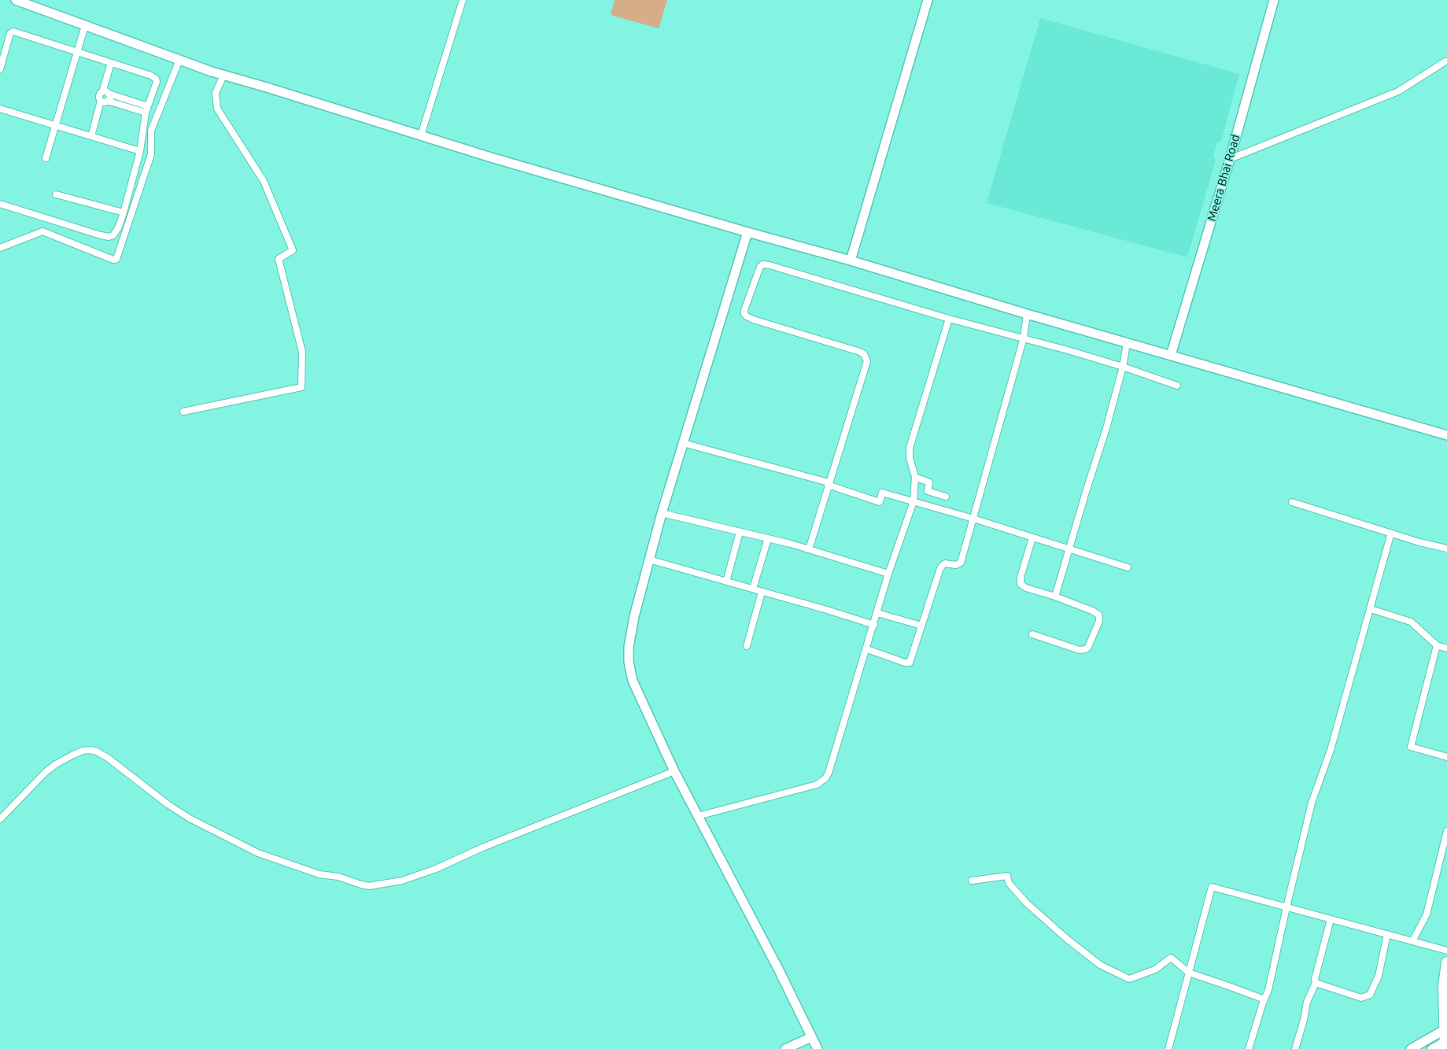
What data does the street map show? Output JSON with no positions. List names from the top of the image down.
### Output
{
  "streets": {
    "street": ["Meera Bhai Road"]
  }
}
